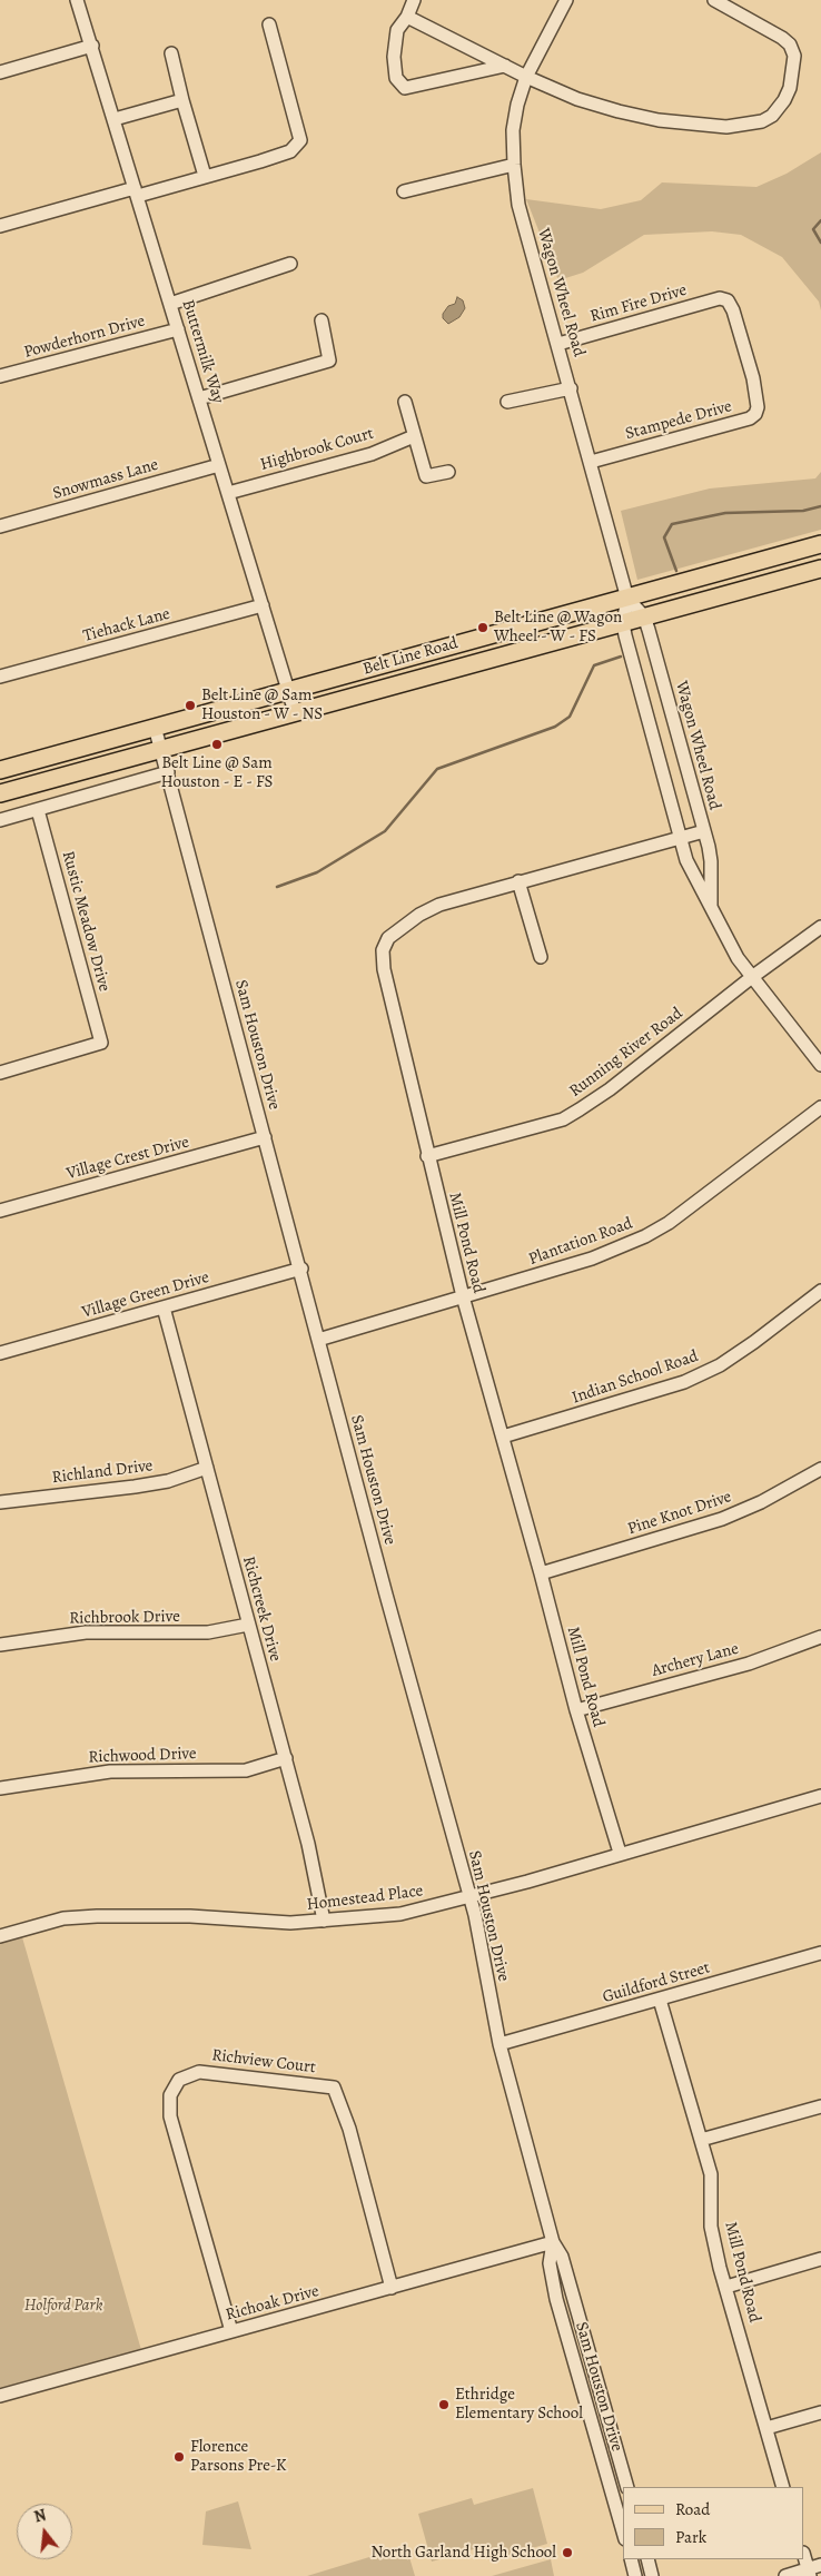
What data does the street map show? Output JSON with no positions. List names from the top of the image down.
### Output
{
  "streets": {
    "main road": ["Belt Line Road"],
    "street": [
      "Wagon Wheel Road",
      "Rim Fire Drive",
      "Powderhorn Drive",
      "Buttermilk Way",
      "Stampede Drive",
      "Highbrook Court",
      "Snowmass Lane",
      "Tiehack Lane",
      "Rustic Meadow Drive",
      "Sam Houston Drive",
      "Running River Road",
      "Village Crest Drive",
      "Plantation Road",
      "Mill Pond Road",
      "Village Green Drive",
      "Indian School Road",
      "Richland Drive",
      "Pine Knot Drive",
      "Richcreek Drive",
      "Richbrook Drive",
      "Archery Lane",
      "Richwood Drive",
      "Homestead Place",
      "Guildford Street",
      "Richview Court",
      "Richoak Drive"
    ]
  },
  "crossings": [
    ["Wagon Wheel Road", "Rim Fire Drive"],
    ["Wagon Wheel Road", "Stampede Drive"],
    ["Wagon Wheel Road", "Belt Line Road"],
    ["Wagon Wheel Road", "Running River Road"],
    ["Wagon Wheel Road", "Mill Pond Road"],
    ["Rim Fire Drive", "Stampede Drive"],
    ["Powderhorn Drive", "Buttermilk Way"],
    ["Buttermilk Way", "Highbrook Court"],
    ["Buttermilk Way", "Snowmass Lane"],
    ["Buttermilk Way", "Tiehack Lane"],
    ["Buttermilk Way", "Belt Line Road"],
    ["Belt Line Road", "Sam Houston Drive"],
    ["Sam Houston Drive", "Village Crest Drive"],
    ["Sam Houston Drive", "Plantation Road"],
    ["Sam Houston Drive", "Village Green Drive"],
    ["Sam Houston Drive", "Homestead Place"],
    ["Sam Houston Drive", "Guildford Street"],
    ["Sam Houston Drive", "Richoak Drive"],
    ["Running River Road", "Mill Pond Road"],
    ["Plantation Road", "Mill Pond Road"],
    ["Mill Pond Road", "Indian School Road"],
    ["Mill Pond Road", "Pine Knot Drive"],
    ["Mill Pond Road", "Archery Lane"],
    ["Mill Pond Road", "Homestead Place"],
    ["Mill Pond Road", "Guildford Street"],
    ["Village Green Drive", "Richcreek Drive"],
    ["Richland Drive", "Richcreek Drive"],
    ["Richcreek Drive", "Richbrook Drive"],
    ["Richcreek Drive", "Richwood Drive"],
    ["Richcreek Drive", "Homestead Place"],
    ["Richview Court", "Richoak Drive"]
  ],
  "parks": ["Holford Park"],
  "places": [
    "Belt Line @ Wagon Wheel - W - FS",
    "Belt Line @ Sam Houston - W - NS",
    "Belt Line @ Sam Houston - E - FS",
    "Ethridge Elementary School",
    "Florence Parsons Pre-K",
    "North Garland High School"
  ],
  "legend": ["Road", "Park"],
  "north": "top"
}
